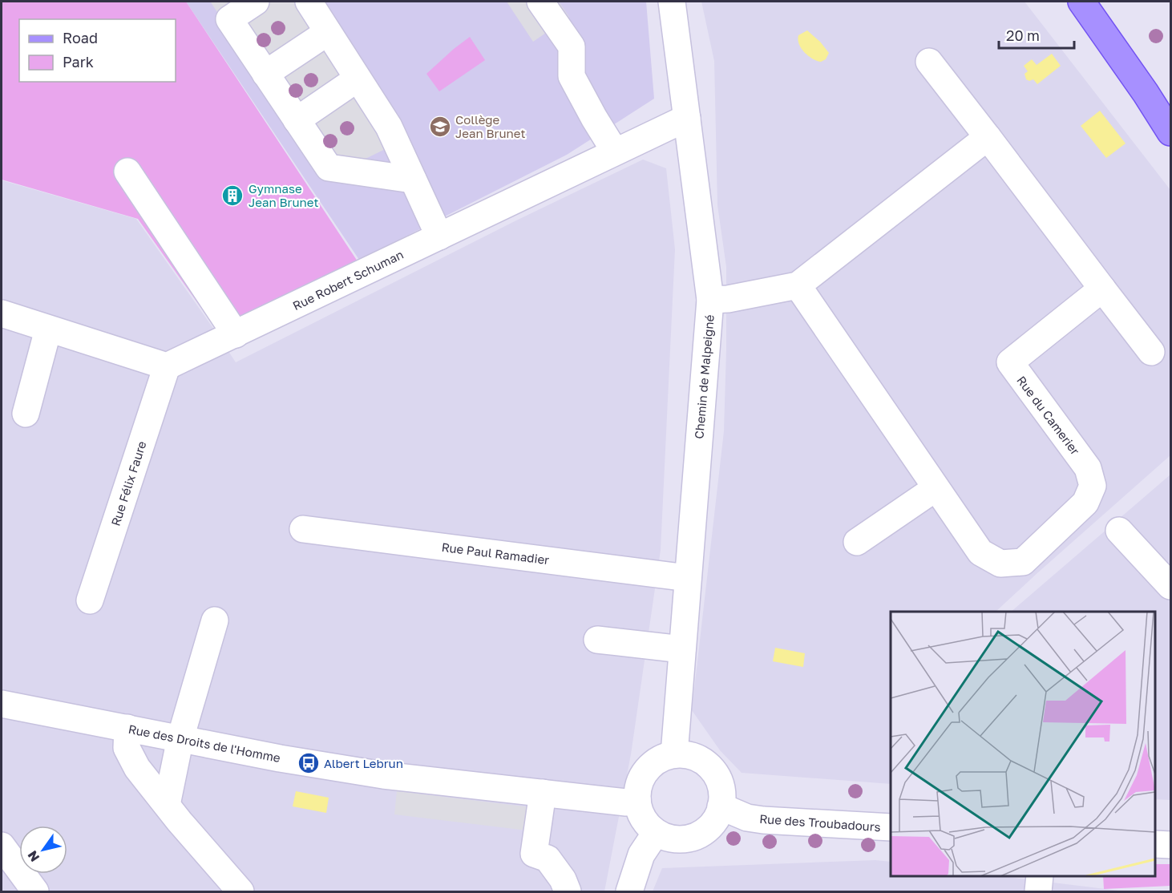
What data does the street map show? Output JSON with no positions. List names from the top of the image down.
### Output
{
  "streets": {
    "street": [
      "Rue Robert Schuman",
      "Chemin de Malpeigné",
      "Rue du Camerier",
      "Rue Félix Faure",
      "Rue Paul Ramadier",
      "Rue des Droits de l'Homme",
      "Rue des Troubadours"
    ]
  },
  "crossings": [
    ["Rue Robert Schuman", "Chemin de Malpeigné"],
    ["Rue Robert Schuman", "Rue Félix Faure"],
    ["Chemin de Malpeigné", "Rue Paul Ramadier"],
    ["Chemin de Malpeigné", "Rue des Droits de l'Homme"],
    ["Chemin de Malpeigné", "Rue des Troubadours"],
    ["Rue des Droits de l'Homme", "Rue des Troubadours"]
  ],
  "places": {
    "school or university": ["Collège Jean Brunet"],
    "building": ["Gymnase Jean Brunet"],
    "bus stop": ["Albert Lebrun"]
  },
  "legend": ["Road", "Park"],
  "scale_bar": "20 m",
  "north": "bottom left"
}
